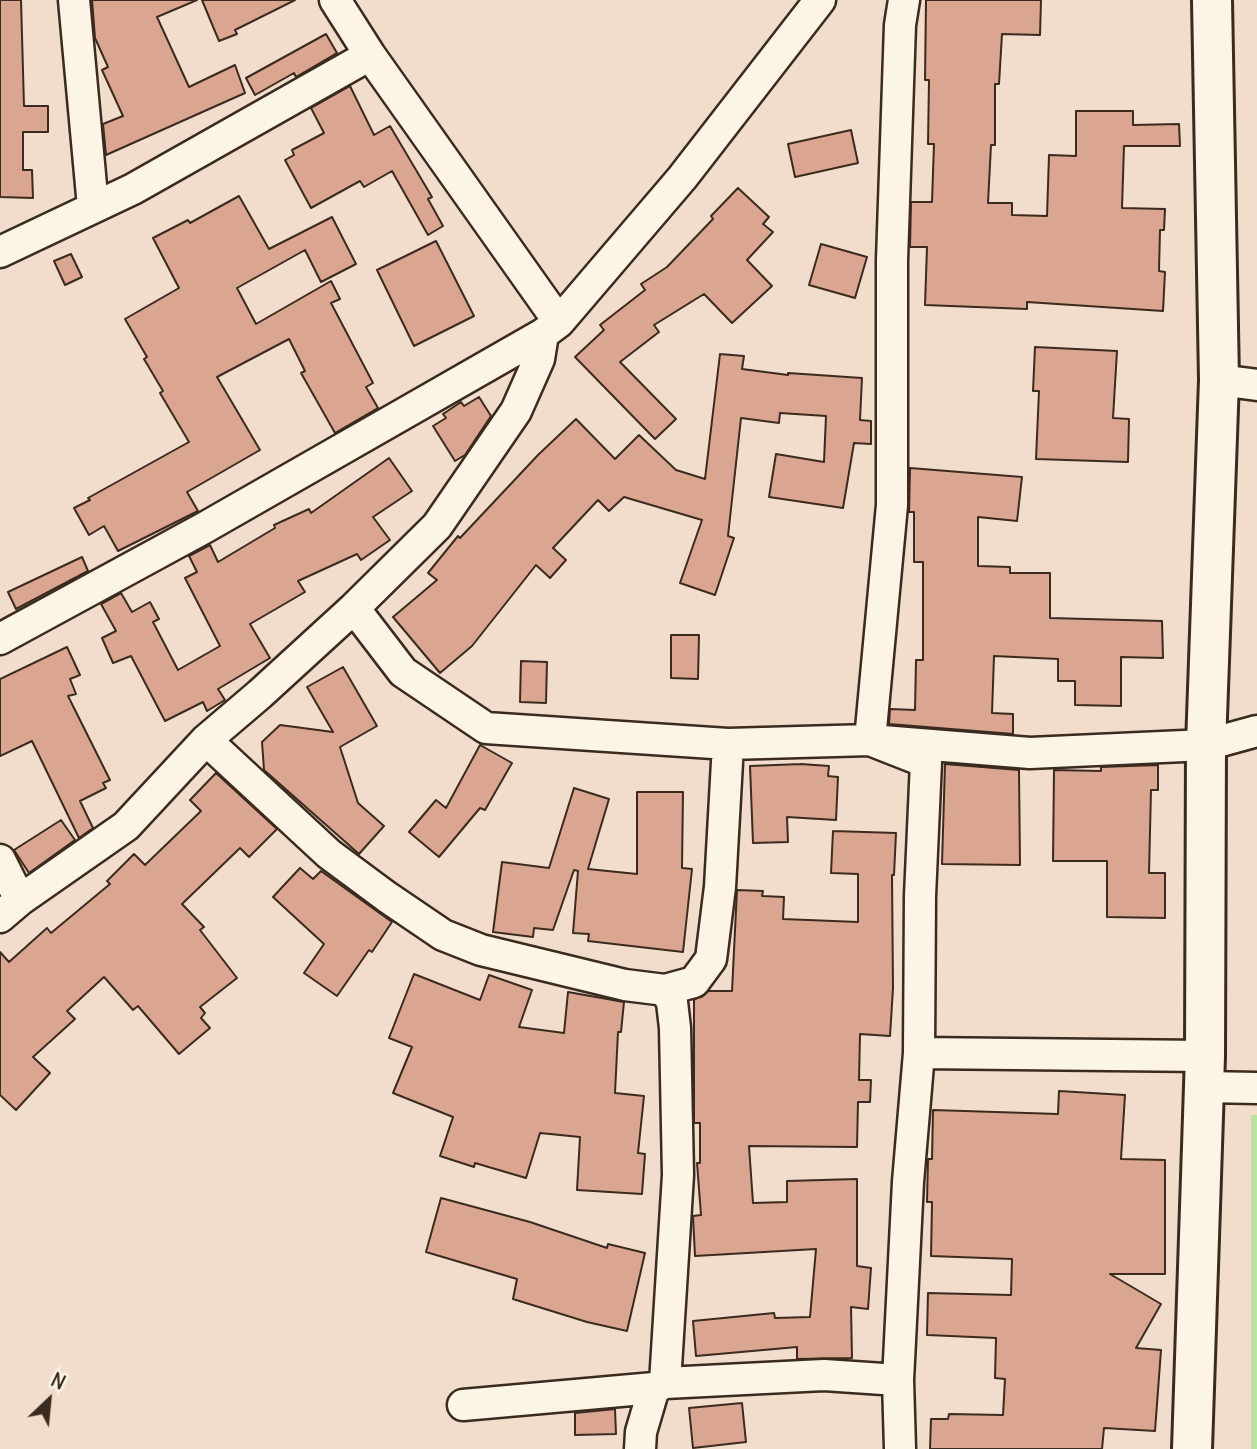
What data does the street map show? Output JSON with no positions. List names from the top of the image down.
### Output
{
  "north": "top right"
}
